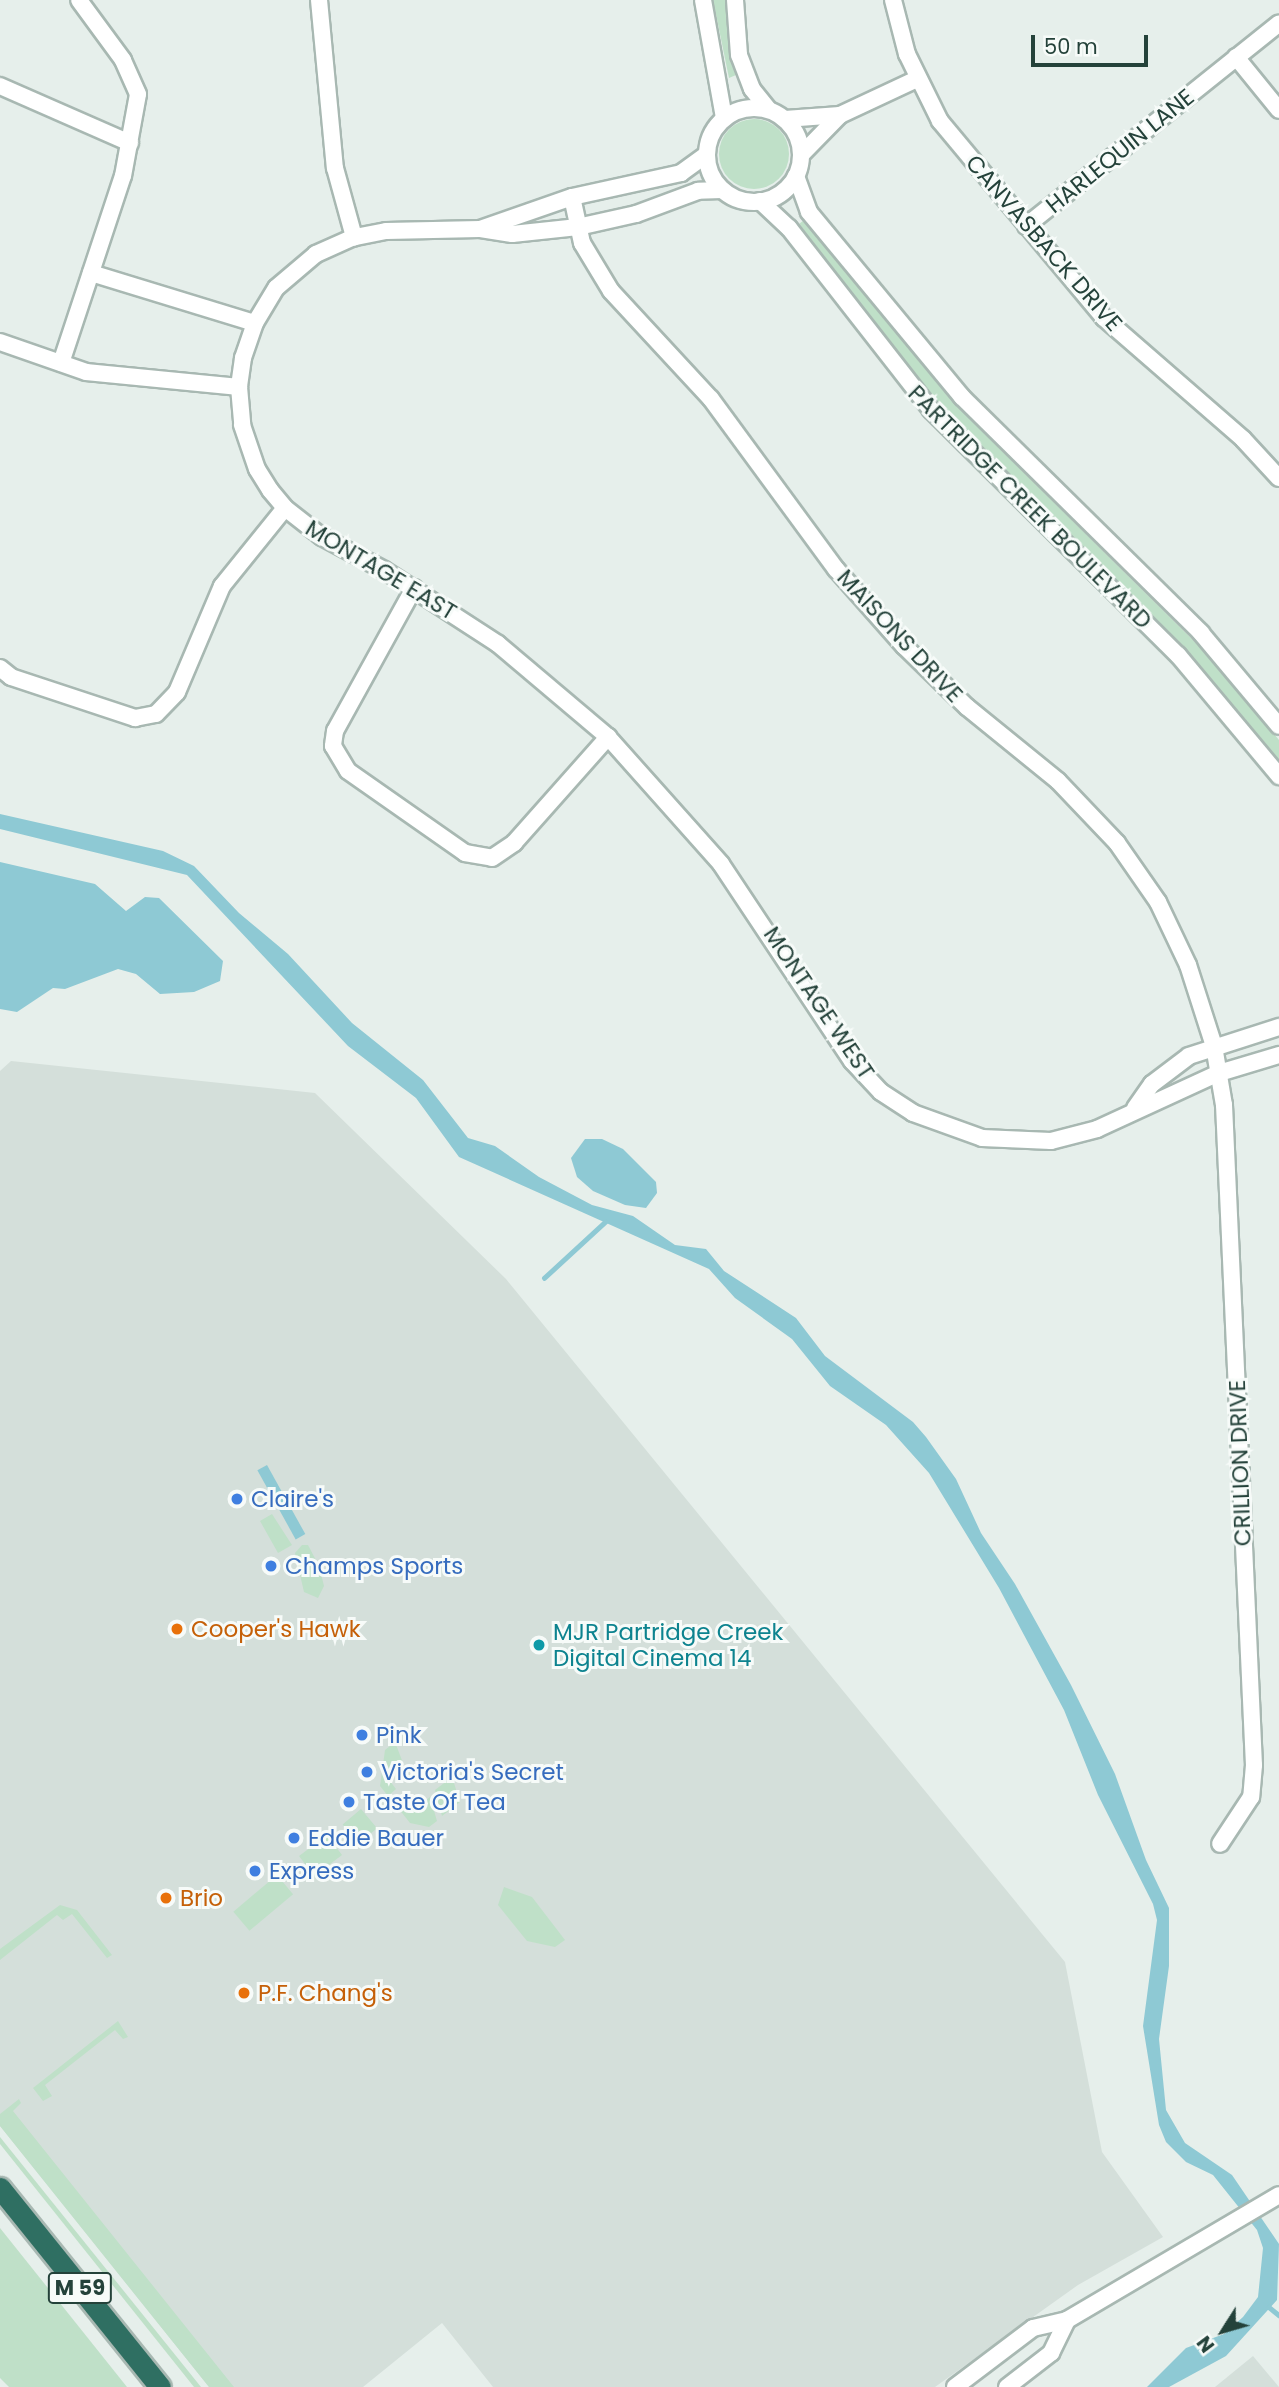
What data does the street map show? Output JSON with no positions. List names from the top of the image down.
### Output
{
  "streets": {
    "highway": ["M 59"],
    "street": [
      "HARLEQUIN LANE",
      "CANVASBACK DRIVE",
      "PARTRIDGE CREEK BOULEVARD",
      "MONTAGE EAST",
      "MAISONS DRIVE",
      "MONTAGE WEST",
      "CRILLION DRIVE"
    ]
  },
  "crossings": [
    ["HARLEQUIN LANE", "CANVASBACK DRIVE"],
    ["PARTRIDGE CREEK BOULEVARD", "MONTAGE EAST"],
    ["MONTAGE EAST", "MAISONS DRIVE"],
    ["MONTAGE EAST", "MONTAGE WEST"],
    ["MAISONS DRIVE", "MONTAGE WEST"],
    ["MAISONS DRIVE", "CRILLION DRIVE"],
    ["MONTAGE WEST", "CRILLION DRIVE"]
  ],
  "places": [
    "Claire's",
    "Champs Sports",
    "Cooper's Hawk",
    "MJR Partridge Creek Digital Cinema 14",
    "Pink",
    "Victoria's Secret",
    "Taste Of Tea",
    "Eddie Bauer",
    "Express",
    "Brio",
    "P.F. Chang's"
  ],
  "scale_bar": "50 m",
  "north": "bottom left"
}
